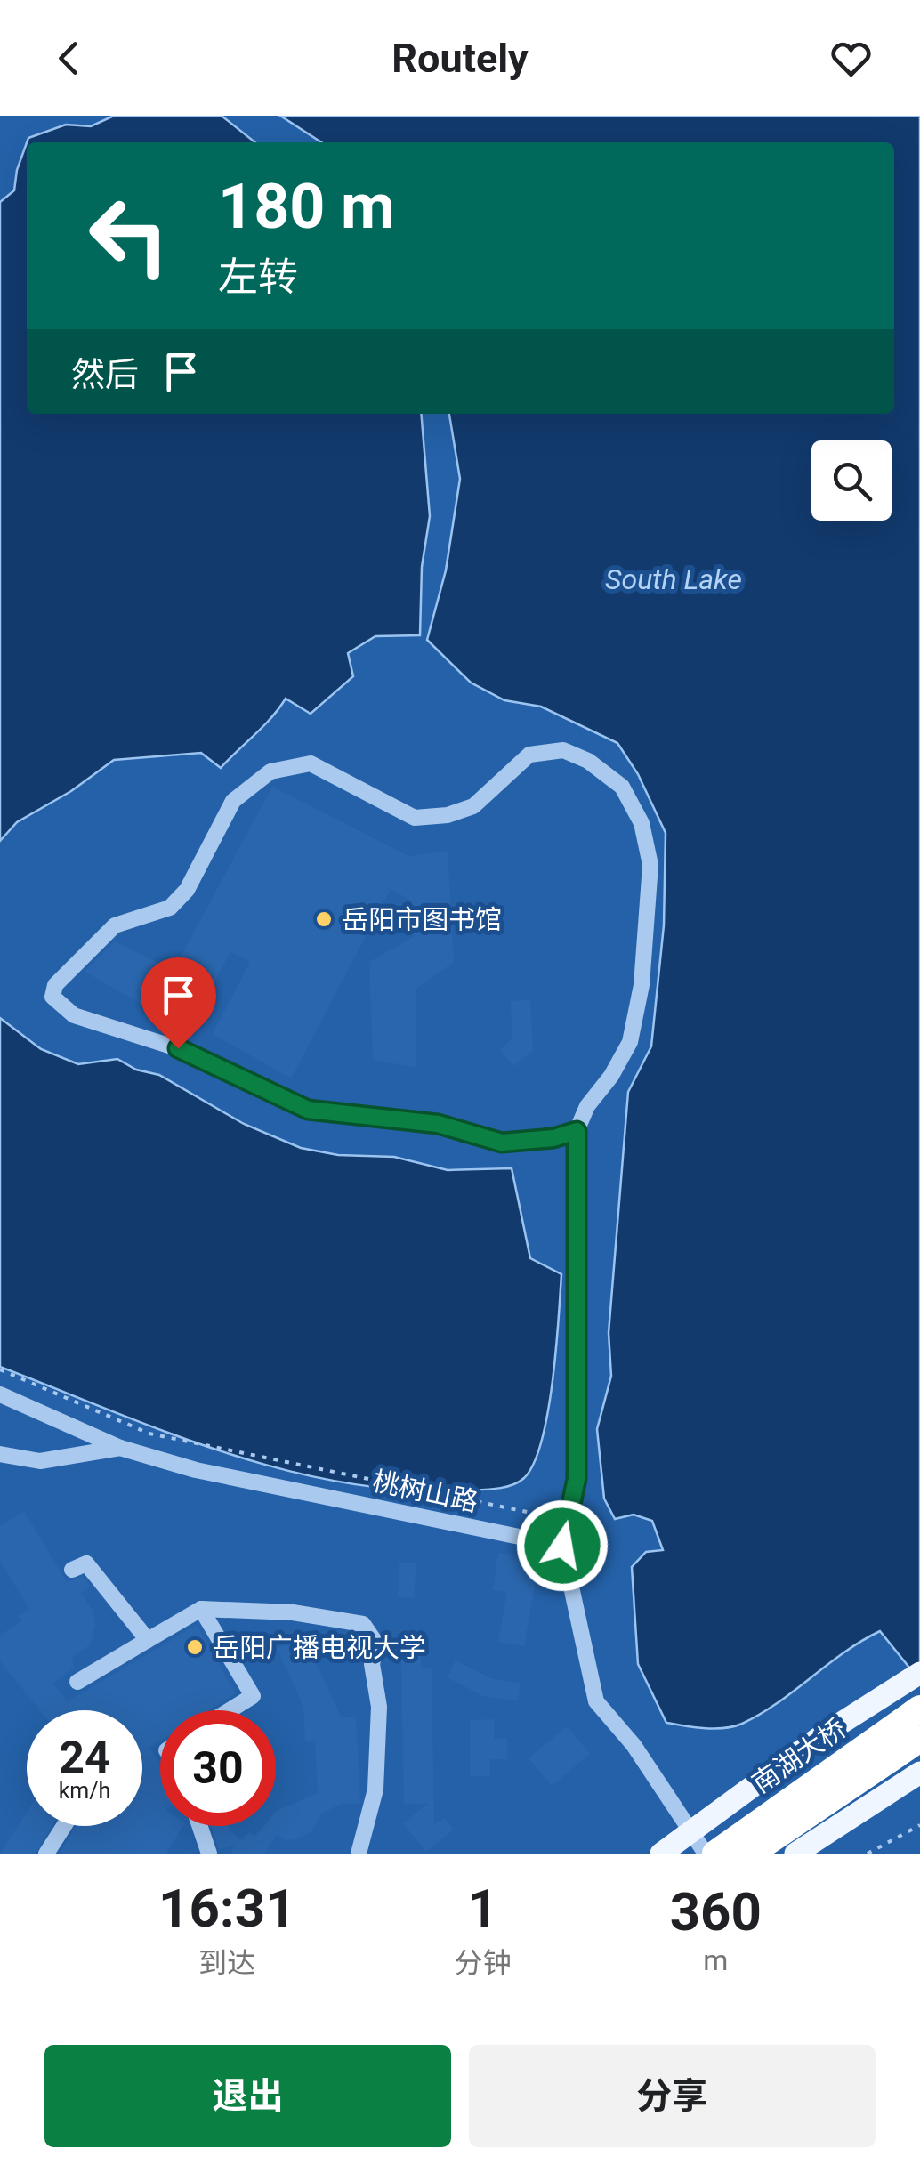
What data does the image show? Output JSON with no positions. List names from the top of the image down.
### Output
{
  "streets": {
    "highway": ["南湖大桥"],
    "street": ["桃树山路"]
  },
  "water": ["South Lake"],
  "places": ["岳阳市图书馆", "岳阳广播电视大学"],
  "page": {
    "header": "Routely",
    "turn": ["180 m", "左转"],
    "then": "然后",
    "speed": "24 km/h",
    "limit": "30",
    "eta": [
      "16:31",
      "到达",
      "1",
      "分钟",
      "360",
      "m"
    ],
    "buttons": ["退出", "分享"]
  }
}
